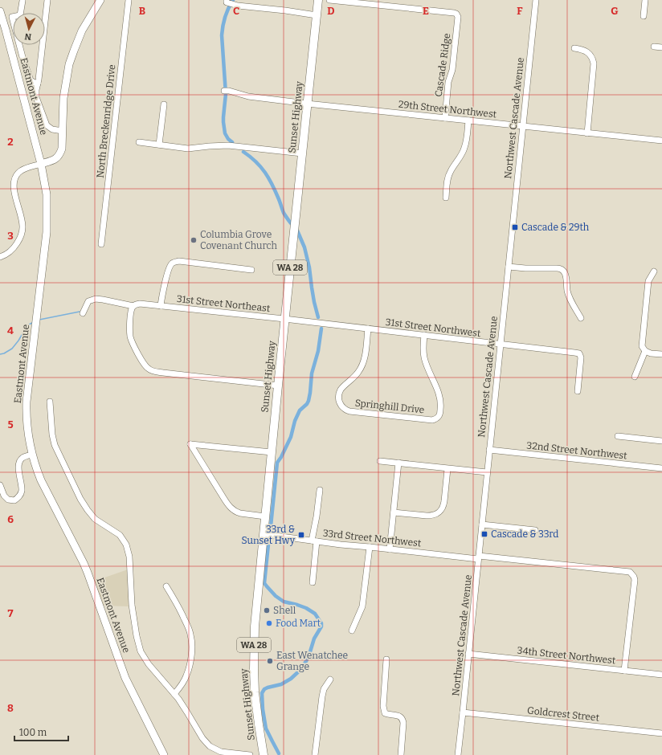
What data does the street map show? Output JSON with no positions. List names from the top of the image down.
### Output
{
  "streets": {
    "highway": ["Sunset Highway", "WA 28"],
    "main road": ["Eastmont Avenue"],
    "street": [
      "Cascade Ridge",
      "29th Street Northwest",
      "Northwest Cascade Avenue",
      "North Breckenridge Drive",
      "31st Street Northeast",
      "31st Street Northwest",
      "Springhill Drive",
      "32nd Street Northwest",
      "33rd Street Northwest",
      "34th Street Northwest",
      "Goldcrest Street"
    ]
  },
  "crossings": [
    ["Cascade Ridge", "29th Street Northwest"],
    ["29th Street Northwest", "Sunset Highway"],
    ["29th Street Northwest", "Northwest Cascade Avenue"],
    ["Sunset Highway", "31st Street Northeast"],
    ["Sunset Highway", "31st Street Northwest"],
    ["Sunset Highway", "33rd Street Northwest"],
    ["Northwest Cascade Avenue", "31st Street Northwest"],
    ["Northwest Cascade Avenue", "32nd Street Northwest"],
    ["Northwest Cascade Avenue", "33rd Street Northwest"],
    ["Northwest Cascade Avenue", "34th Street Northwest"],
    ["Northwest Cascade Avenue", "Goldcrest Street"],
    ["31st Street Northeast", "31st Street Northwest"],
    ["31st Street Northwest", "Springhill Drive"],
    ["33rd Street Northwest", "34th Street Northwest"]
  ],
  "places": {
    "transit": ["Cascade & 29th", "Cascade & 33rd", "33rd & Sunset Hwy"],
    "other": [
      "Columbia Grove Covenant Church",
      "Shell",
      "Food Mart",
      "East Wenatchee Grange"
    ]
  },
  "scale_bar": "100 m",
  "north": "bottom",
  "grid": {
    "columns": [
      "B",
      "C",
      "D",
      "E",
      "F",
      "G"
    ],
    "rows": [
      "2",
      "3",
      "4",
      "5",
      "6",
      "7",
      "8"
    ]
  }
}
